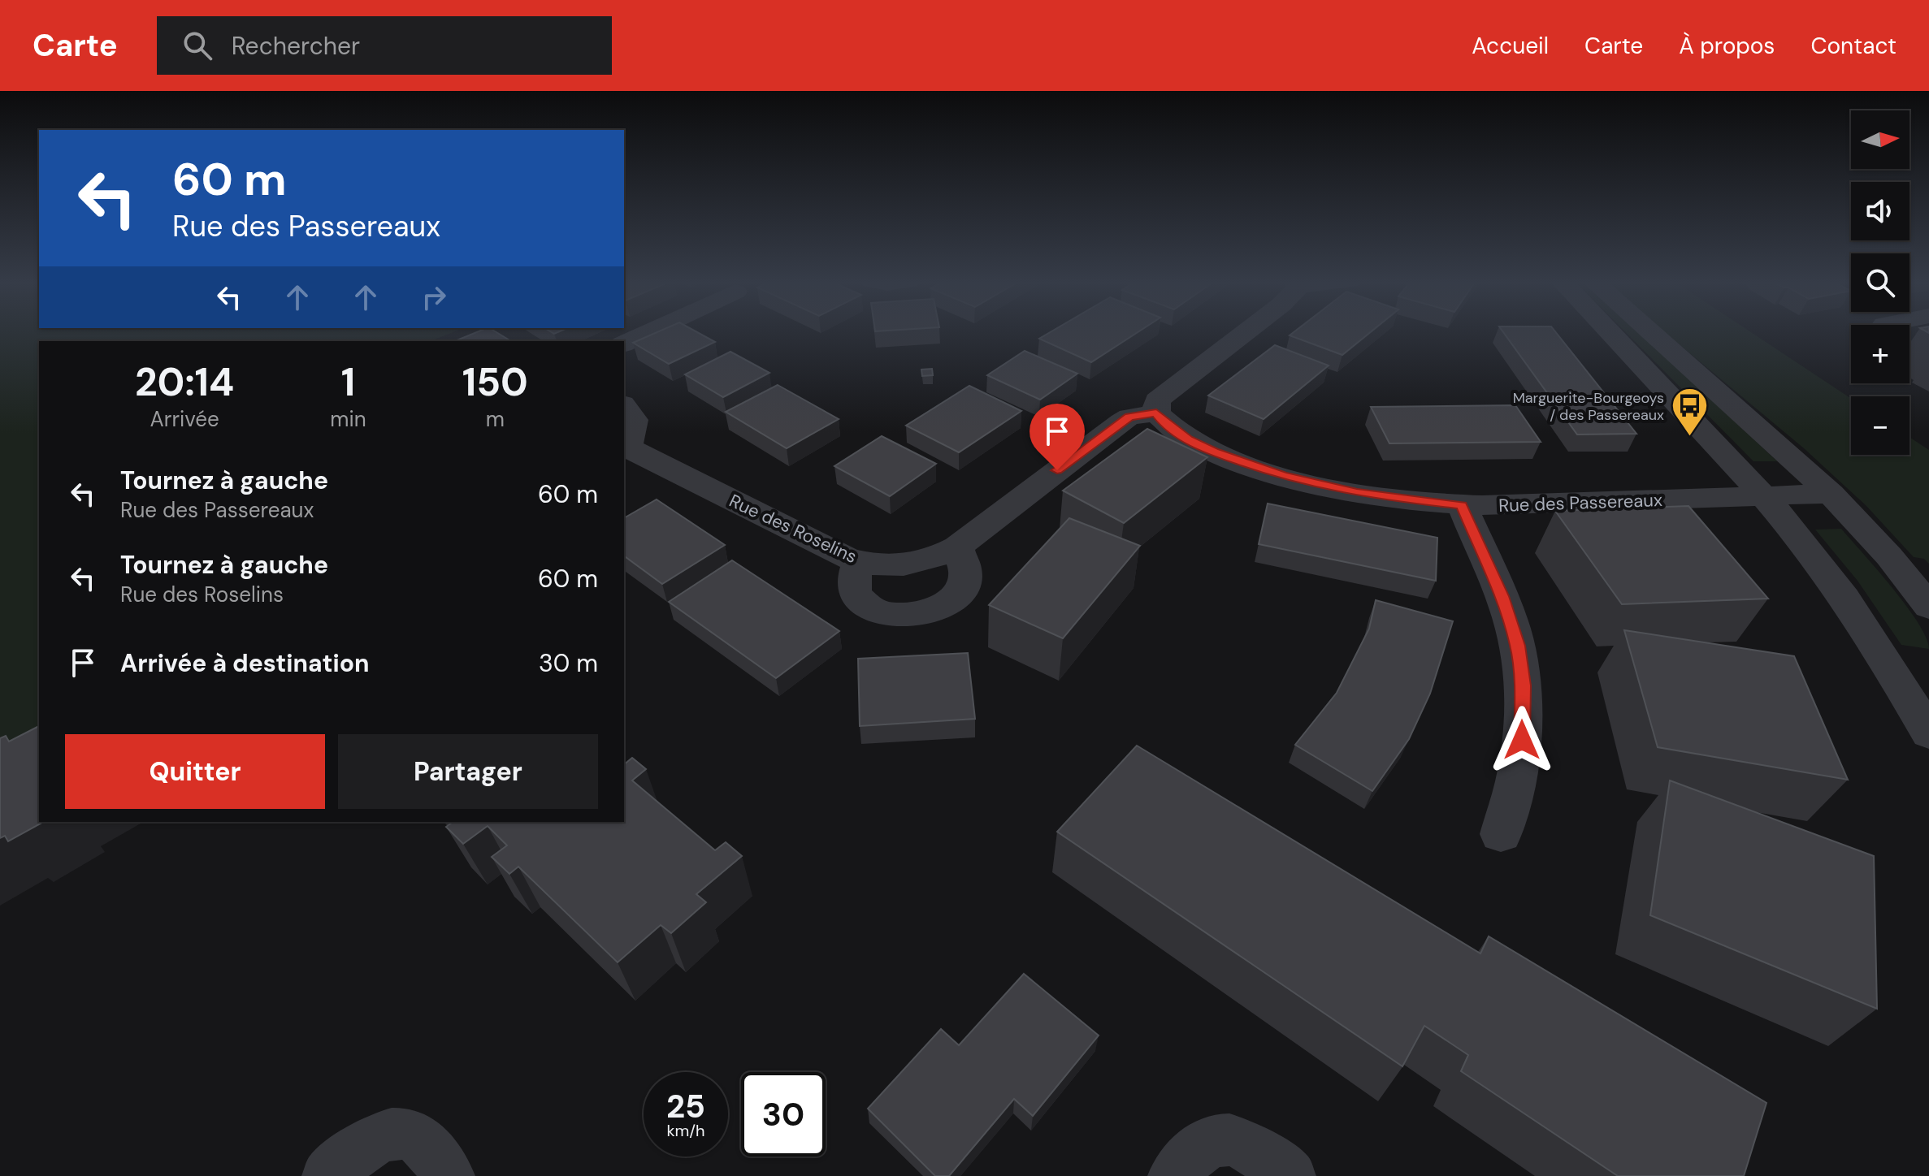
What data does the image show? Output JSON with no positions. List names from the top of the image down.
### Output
{
  "streets": {
    "street": ["Rue des Passereaux", "Rue des Roselins"]
  },
  "crossings": [
    ["Rue des Passereaux", "Rue des Roselins"]
  ],
  "places": {
    "bus stop": ["Marguerite-Bourgeoys / des Passereaux"]
  },
  "north": "right",
  "page": {
    "header": "Carte",
    "search": "Rechercher",
    "nav": [
      "Accueil",
      "Carte",
      "À propos",
      "Contact"
    ],
    "map_buttons": ["+", "−"],
    "turn": ["60 m", "Rue des Passereaux"],
    "eta": [
      "20:14",
      "Arrivée",
      "1",
      "min",
      "150",
      "m"
    ],
    "list": [
      {
        "name": "Tournez à gauche",
        "note": "Rue des Passereaux",
        "value": "60 m"
      },
      {
        "name": "Tournez à gauche",
        "note": "Rue des Roselins",
        "value": "60 m"
      },
      {
        "name": "Arrivée à destination",
        "value": "30 m"
      }
    ],
    "buttons": ["Quitter", "Partager"],
    "speed": "25 km/h",
    "limit": "30"
  }
}
